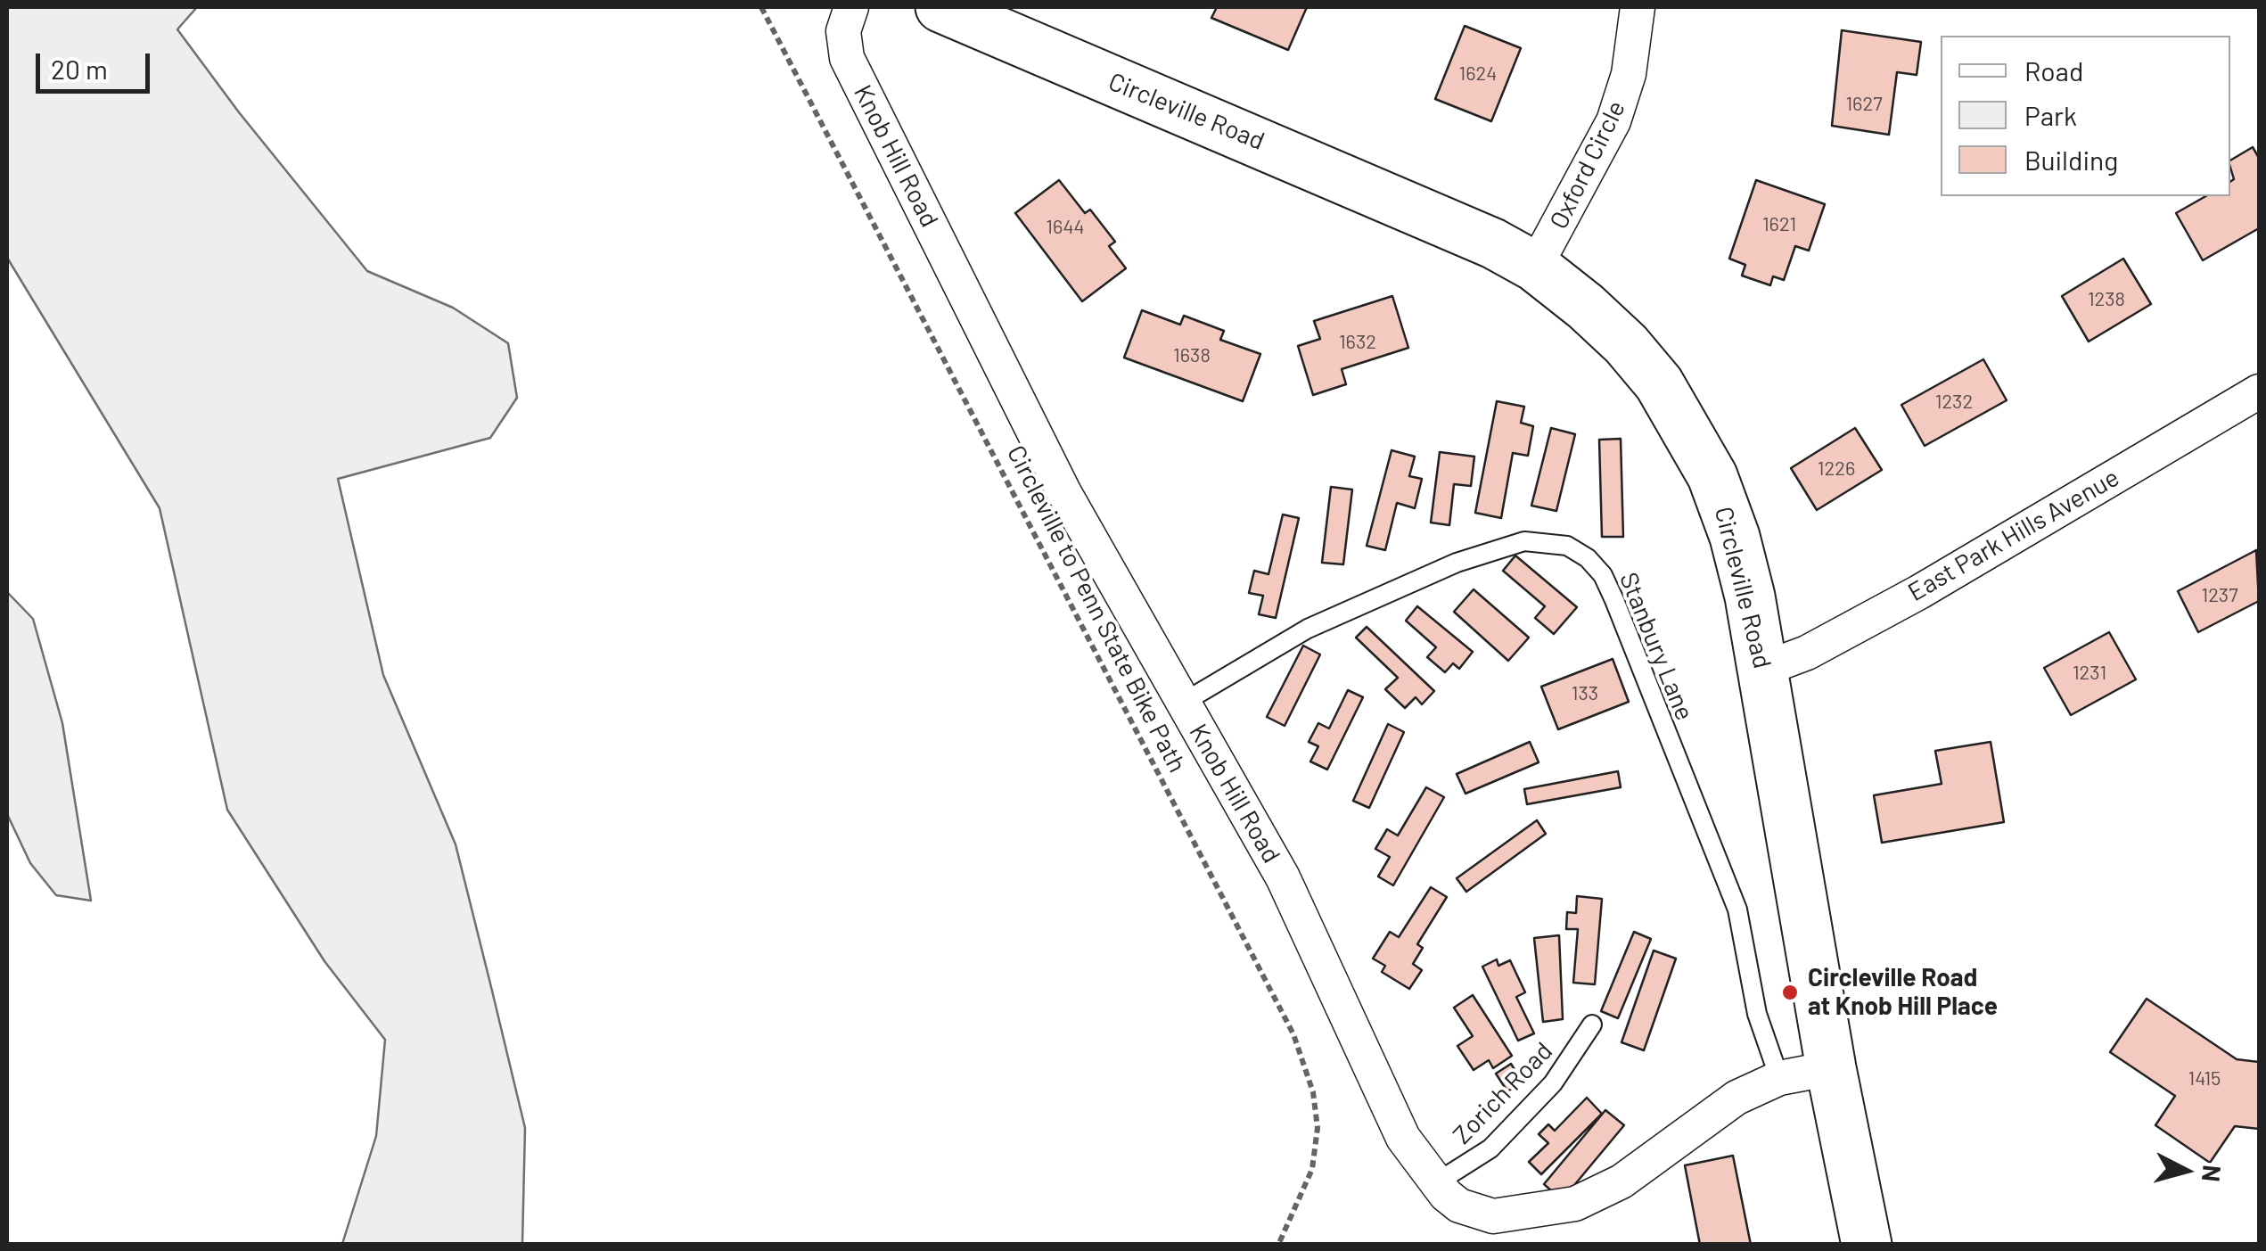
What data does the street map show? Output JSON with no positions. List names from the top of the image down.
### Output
{
  "streets": {
    "street": [
      "Circleville Road",
      "Knob Hill Road",
      "Oxford Circle",
      "East Park Hills Avenue"
    ],
    "lane": ["Stanbury Lane", "Zorich Road"],
    "path": ["Circleville to Penn State Bike Path"]
  },
  "crossings": [
    ["Circleville Road", "Knob Hill Road"],
    ["Circleville Road", "Oxford Circle"],
    ["Circleville Road", "East Park Hills Avenue"],
    ["Knob Hill Road", "Stanbury Lane"],
    ["Knob Hill Road", "Zorich Road"]
  ],
  "places": ["Circleville Road at Knob Hill Place"],
  "house_numbers": [
    "1624",
    "1627",
    "1621",
    "1644",
    "1238",
    "1632",
    "1638",
    "1232",
    "1226",
    "1237",
    "1231",
    "133",
    "1415"
  ],
  "legend": ["Road", "Park", "Building"],
  "scale_bar": "20 m",
  "north": "right"
}
